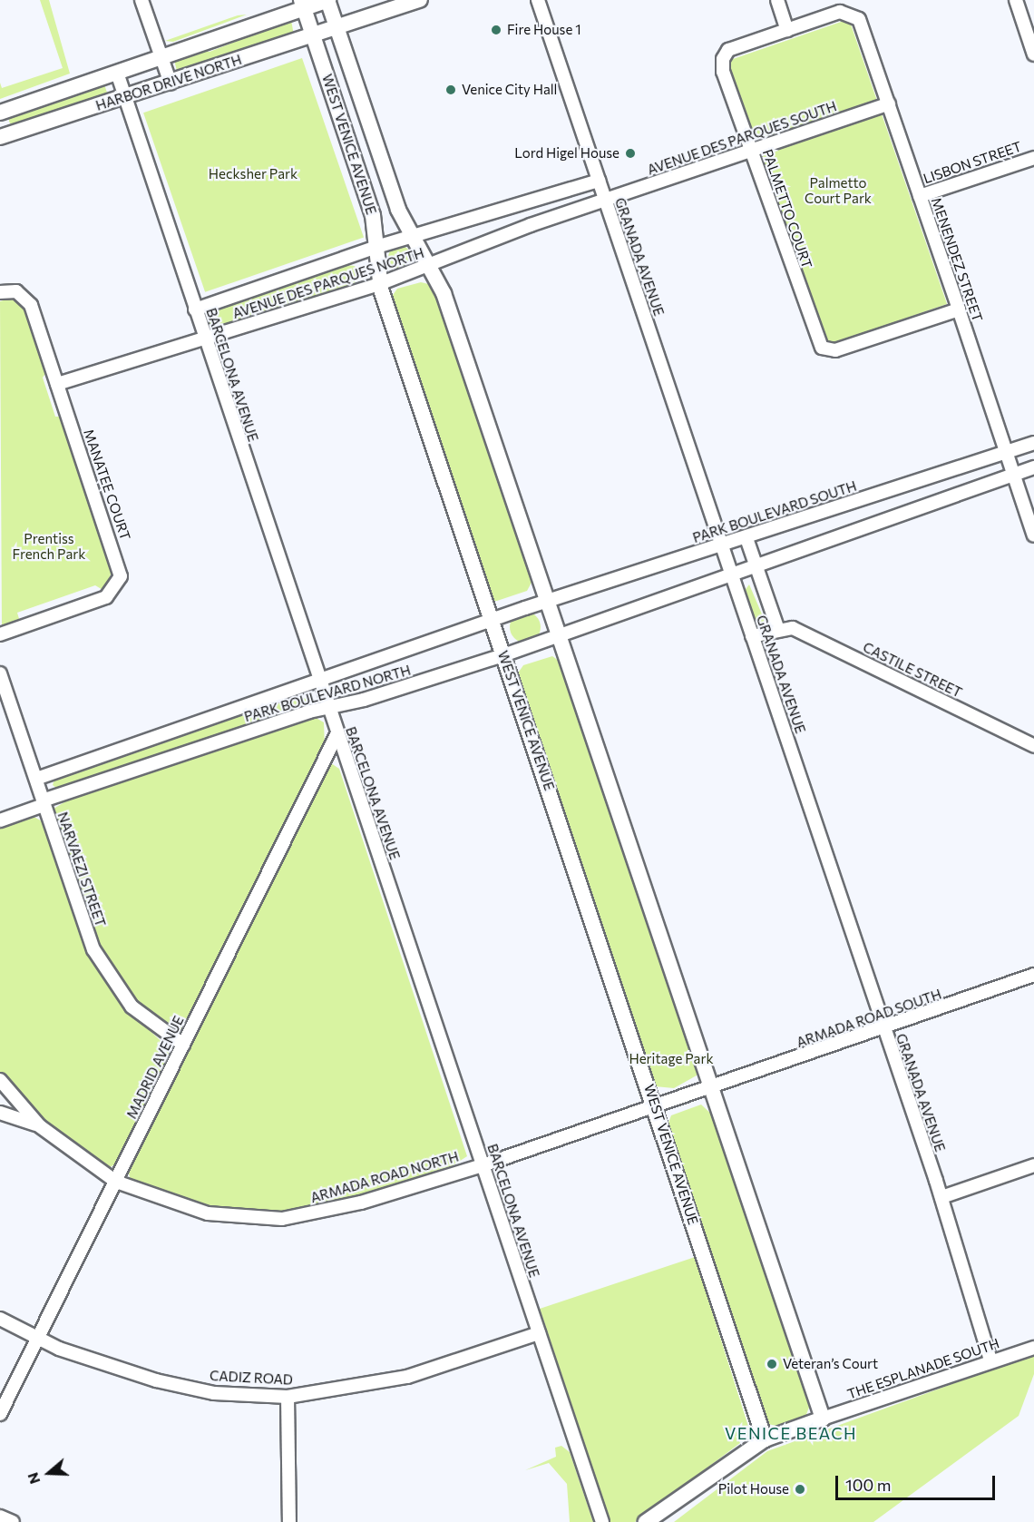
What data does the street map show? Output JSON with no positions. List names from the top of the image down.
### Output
{
  "streets": {
    "street": [
      "HARBOR DRIVE NORTH",
      "AVENUE DES PARQUES SOUTH",
      "WEST VENICE AVENUE",
      "LISBON STREET",
      "PALMETTO COURT",
      "GRANADA AVENUE",
      "MENENDEZ STREET",
      "AVENUE DES PARQUES NORTH",
      "BARCELONA AVENUE",
      "MANATEE COURT",
      "PARK BOULEVARD SOUTH",
      "CASTILE STREET",
      "PARK BOULEVARD NORTH",
      "NARVAEZI STREET",
      "ARMADA ROAD SOUTH",
      "MADRID AVENUE",
      "ARMADA ROAD NORTH",
      "THE ESPLANADE SOUTH",
      "CADIZ ROAD"
    ]
  },
  "crossings": [
    ["HARBOR DRIVE NORTH", "WEST VENICE AVENUE"],
    ["HARBOR DRIVE NORTH", "BARCELONA AVENUE"],
    ["AVENUE DES PARQUES SOUTH", "PALMETTO COURT"],
    ["AVENUE DES PARQUES SOUTH", "GRANADA AVENUE"],
    ["AVENUE DES PARQUES SOUTH", "MENENDEZ STREET"],
    ["AVENUE DES PARQUES SOUTH", "AVENUE DES PARQUES NORTH"],
    ["WEST VENICE AVENUE", "AVENUE DES PARQUES NORTH"],
    ["WEST VENICE AVENUE", "PARK BOULEVARD SOUTH"],
    ["WEST VENICE AVENUE", "PARK BOULEVARD NORTH"],
    ["WEST VENICE AVENUE", "ARMADA ROAD SOUTH"],
    ["WEST VENICE AVENUE", "ARMADA ROAD NORTH"],
    ["WEST VENICE AVENUE", "THE ESPLANADE SOUTH"],
    ["LISBON STREET", "MENENDEZ STREET"],
    ["PALMETTO COURT", "MENENDEZ STREET"],
    ["GRANADA AVENUE", "AVENUE DES PARQUES NORTH"],
    ["GRANADA AVENUE", "PARK BOULEVARD SOUTH"],
    ["GRANADA AVENUE", "ARMADA ROAD SOUTH"],
    ["GRANADA AVENUE", "THE ESPLANADE SOUTH"],
    ["MENENDEZ STREET", "PARK BOULEVARD SOUTH"],
    ["AVENUE DES PARQUES NORTH", "BARCELONA AVENUE"],
    ["AVENUE DES PARQUES NORTH", "MANATEE COURT"],
    ["BARCELONA AVENUE", "PARK BOULEVARD NORTH"],
    ["BARCELONA AVENUE", "MADRID AVENUE"],
    ["BARCELONA AVENUE", "ARMADA ROAD NORTH"],
    ["BARCELONA AVENUE", "CADIZ ROAD"],
    ["PARK BOULEVARD SOUTH", "PARK BOULEVARD NORTH"],
    ["PARK BOULEVARD NORTH", "NARVAEZI STREET"],
    ["NARVAEZI STREET", "MADRID AVENUE"],
    ["ARMADA ROAD SOUTH", "ARMADA ROAD NORTH"],
    ["MADRID AVENUE", "ARMADA ROAD NORTH"],
    ["MADRID AVENUE", "CADIZ ROAD"]
  ],
  "districts": ["VENICE BEACH"],
  "parks": [
    "Hecksher Park",
    "Palmetto Court Park",
    "Prentiss French Park",
    "Heritage Park"
  ],
  "places": [
    "Fire House 1",
    "Venice City Hall",
    "Lord Higel House",
    "Veteran’s Court",
    "Pilot House"
  ],
  "scale_bar": "100 m",
  "north": "left"
}
